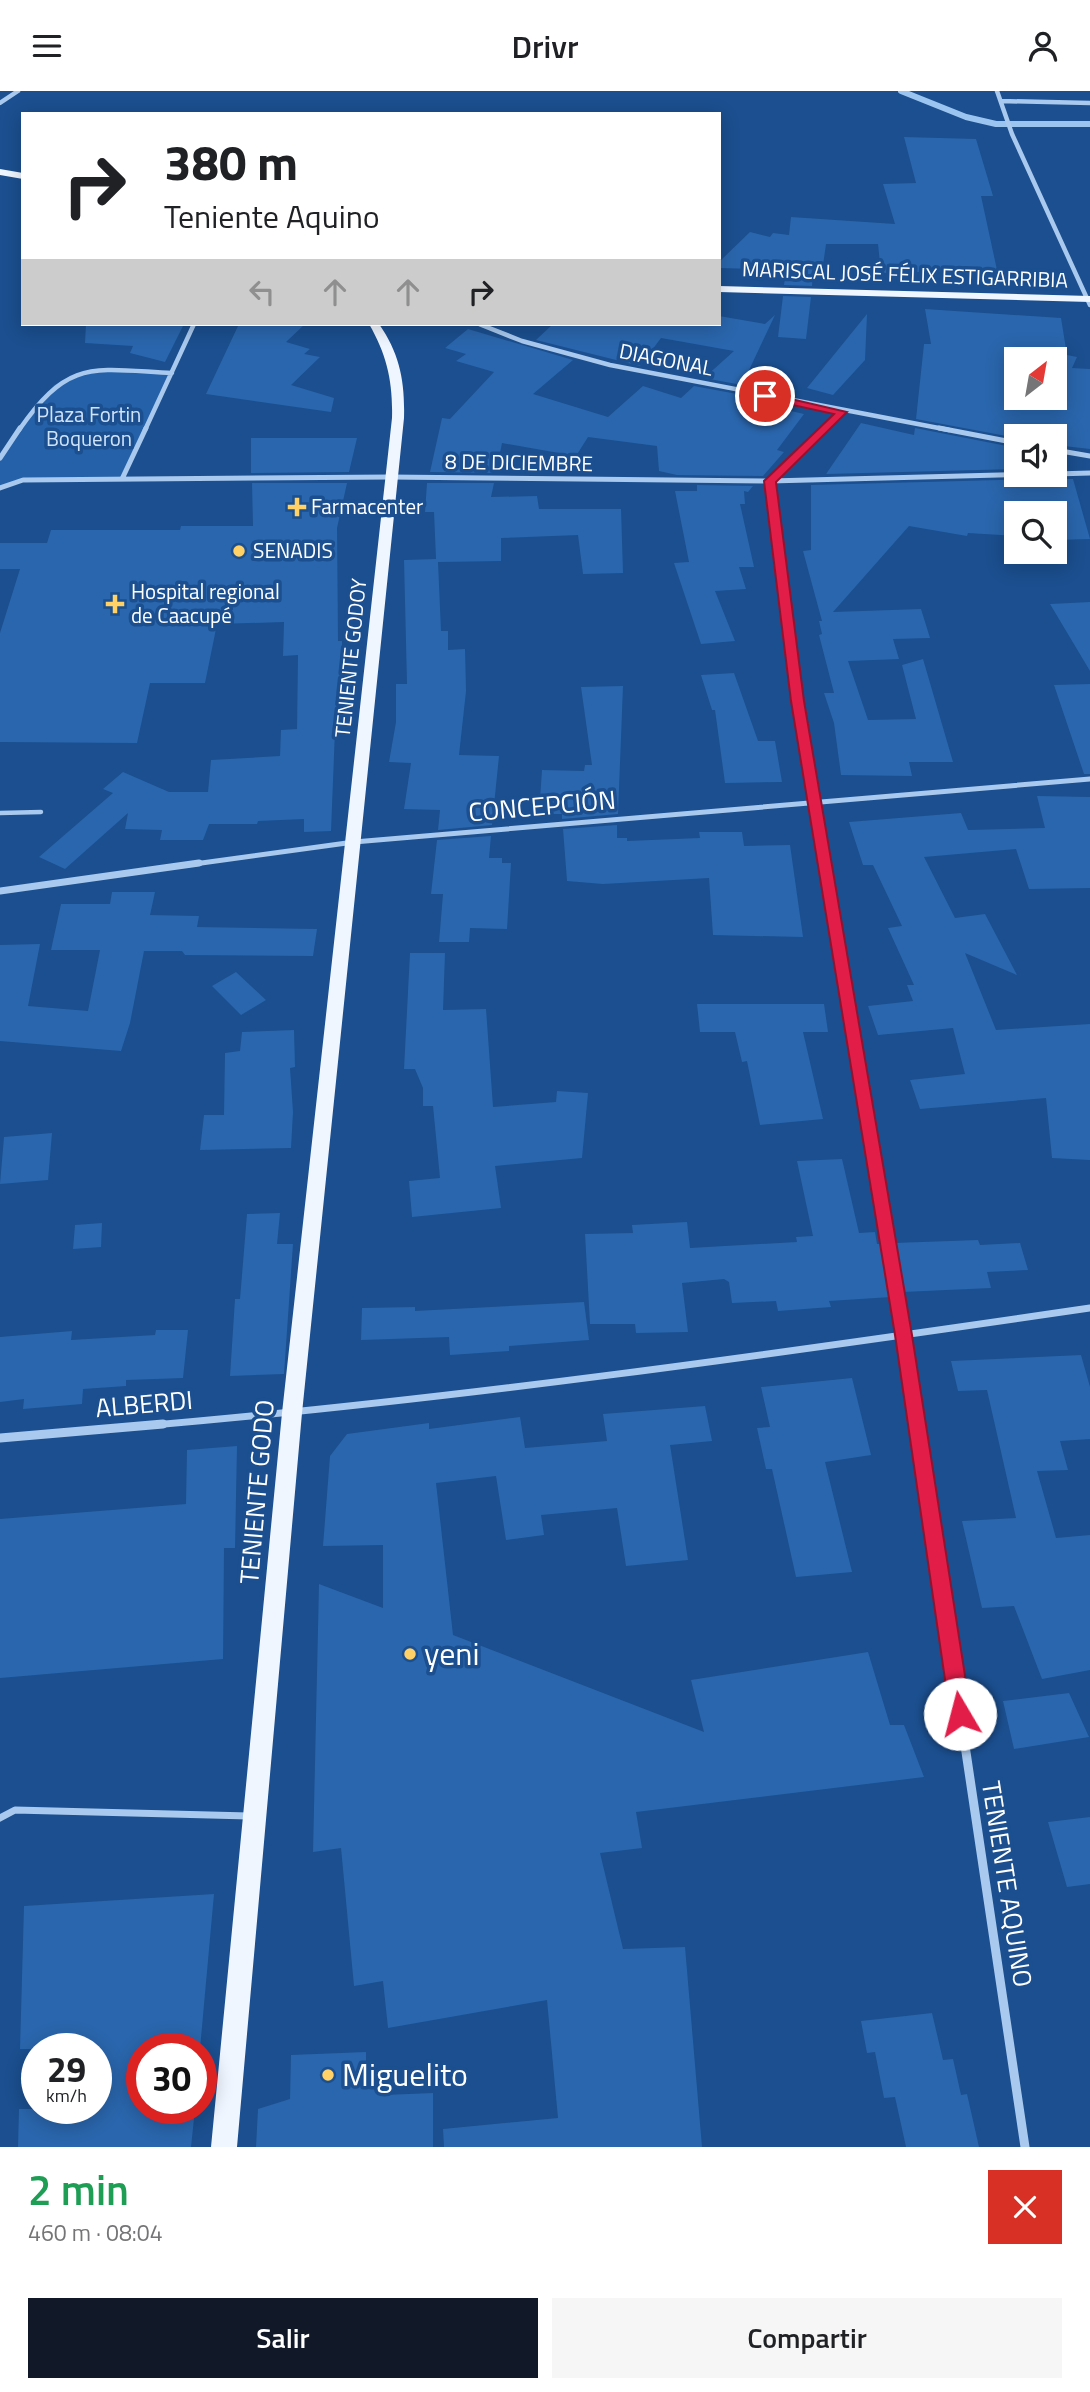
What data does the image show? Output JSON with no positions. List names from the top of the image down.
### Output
{
  "streets": {
    "main road": ["MARISCAL JOSÉ FÉLIX ESTIGARRIBIA", "TENIENTE GODOY", "TENIENTE GODO"],
    "street": [
      "DIAGONAL",
      "8 DE DICIEMBRE",
      "CONCEPCIÓN",
      "ALBERDI",
      "TENIENTE AQUINO"
    ]
  },
  "crossings": [
    ["8 DE DICIEMBRE", "TENIENTE GODOY"],
    ["8 DE DICIEMBRE", "TENIENTE AQUINO"],
    ["TENIENTE GODOY", "CONCEPCIÓN"],
    ["TENIENTE GODOY", "TENIENTE GODO"],
    ["CONCEPCIÓN", "TENIENTE GODO"],
    ["CONCEPCIÓN", "TENIENTE AQUINO"],
    ["ALBERDI", "TENIENTE GODO"],
    ["ALBERDI", "TENIENTE AQUINO"]
  ],
  "parks": ["Plaza Fortin Boqueron"],
  "places": {
    "health": ["Farmacenter", "Hospital regional de Caacupé"],
    "other": ["SENADIS", "yeni", "Miguelito"]
  },
  "north": "top right",
  "page": {
    "header": "Drivr",
    "turn": ["380 m", "Teniente Aquino"],
    "speed": "29 km/h",
    "limit": "30",
    "heading": ["2 min", "460 m · 08:04"],
    "buttons": ["Salir", "Compartir"]
  }
}
